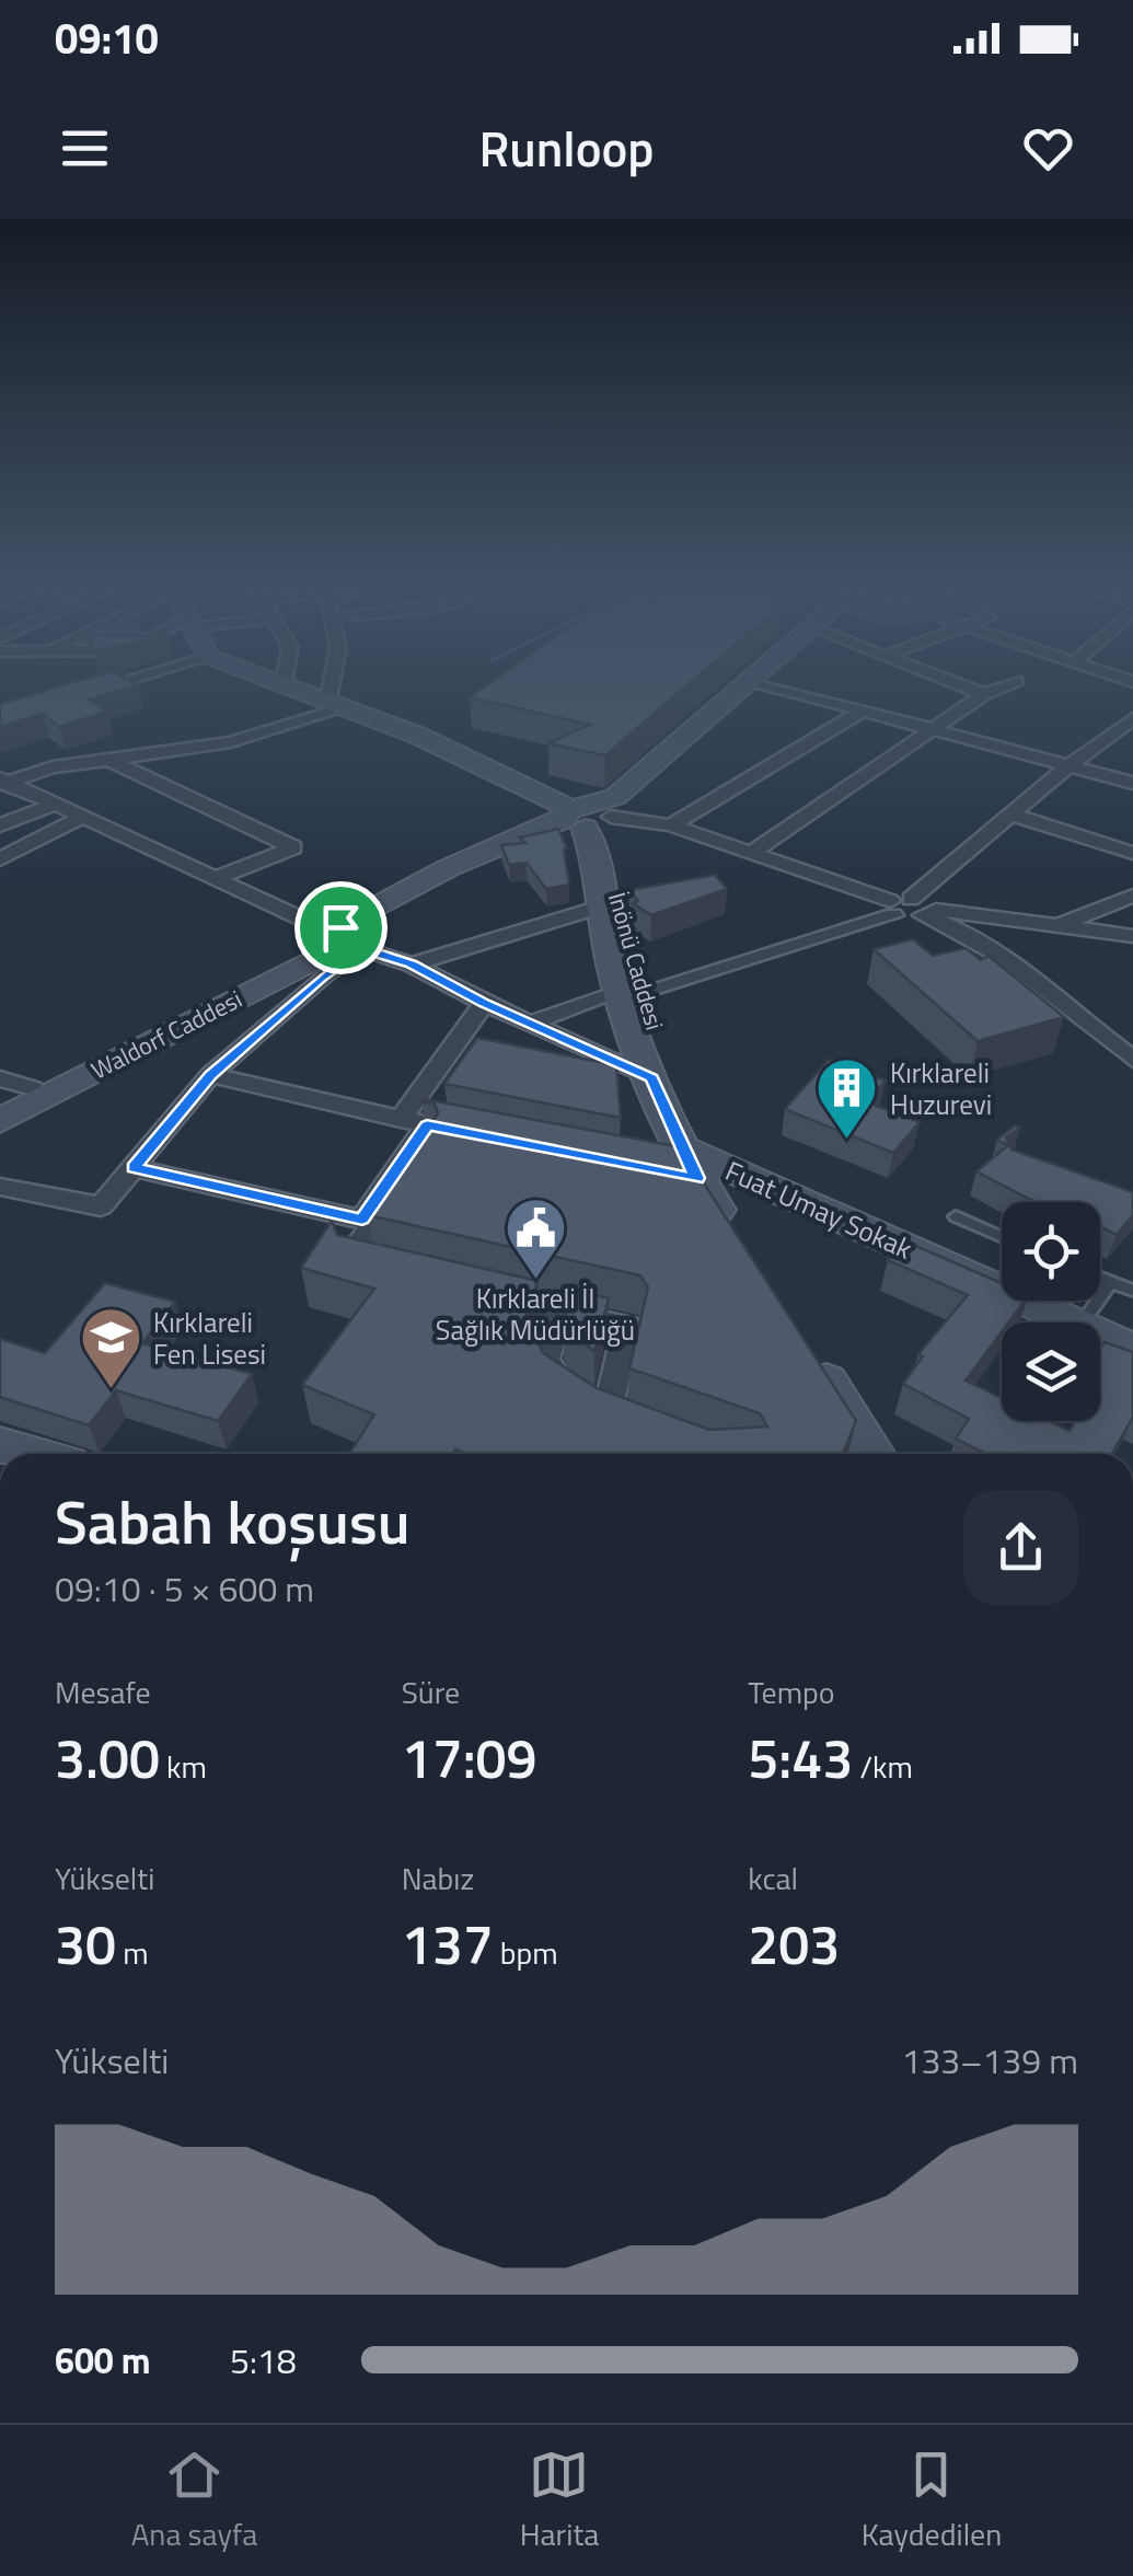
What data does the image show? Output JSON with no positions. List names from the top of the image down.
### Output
{
  "streets": {
    "main road": ["İnönü Caddesi", "Waldorf Caddesi", "Fuat Umay Sokak"]
  },
  "crossings": [
    ["İnönü Caddesi", "Waldorf Caddesi"],
    ["İnönü Caddesi", "Fuat Umay Sokak"]
  ],
  "places": {
    "building": ["Kırklareli Huzurevi"],
    "public building": ["Kırklareli İl Sağlık Müdürlüğü"],
    "school or university": ["Kırklareli Fen Lisesi"]
  },
  "page": {
    "status": "09:10",
    "header": "Runloop",
    "heading": ["Sabah koşusu", "09:10 · 5 × 600 m"],
    "stats": [
      ["Mesafe", "3.00 km"],
      ["Süre", "17:09"],
      ["Tempo", "5:43 /km"],
      ["Yükselti", "30 m"],
      ["Nabız", "137 bpm"],
      ["kcal", "203"]
    ],
    "chart": ["Yükselti", "133–139 m"],
    "list": [
      {
        "name": "600 m",
        "note": "5:18"
      }
    ],
    "tabs": ["Ana sayfa", "Harita", "Kaydedilen"]
  }
}
